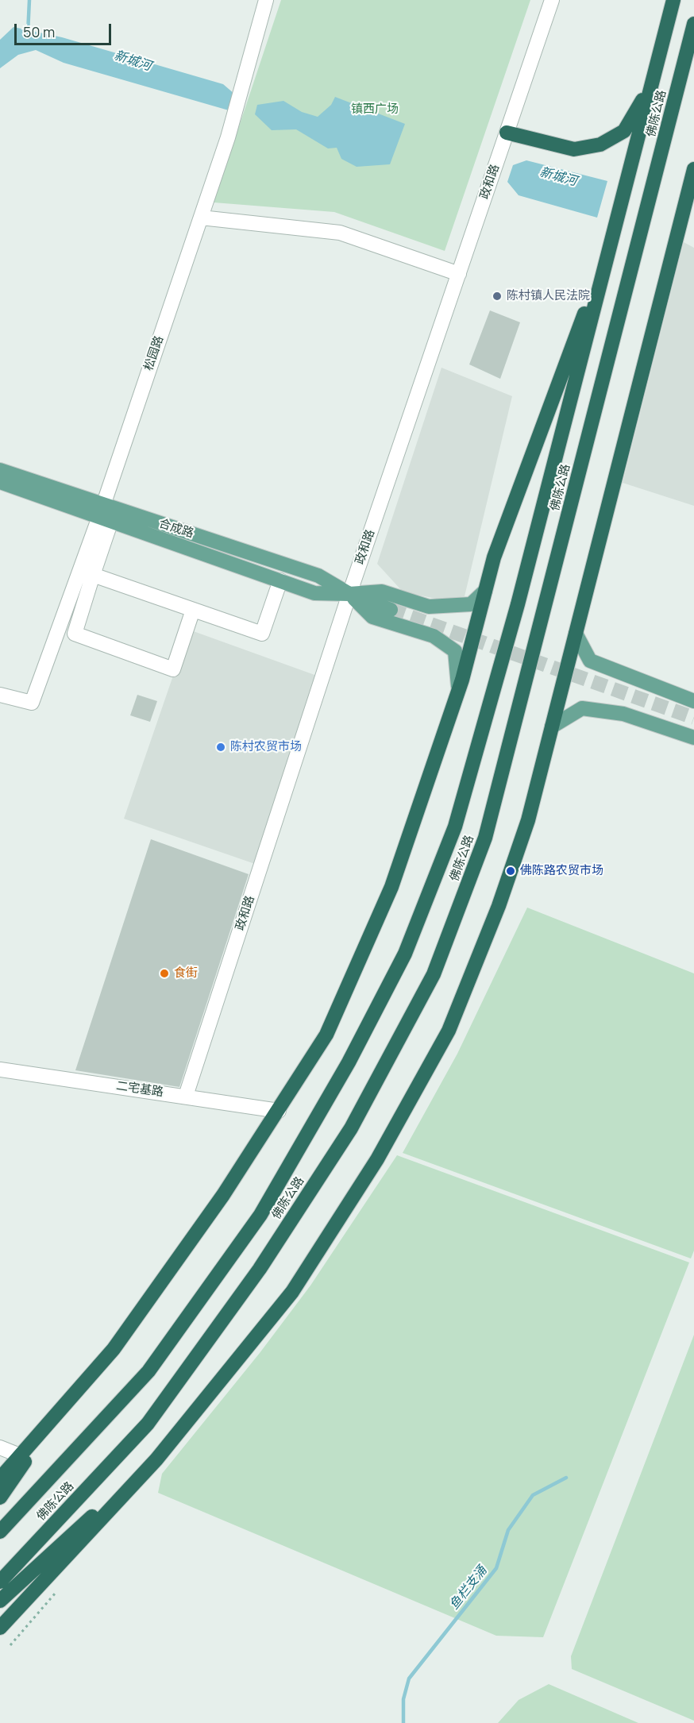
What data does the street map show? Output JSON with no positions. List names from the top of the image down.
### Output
{
  "streets": {
    "highway": ["佛陈公路"],
    "main road": ["合成路"],
    "street": ["政和路", "松园路", "二宅基路"]
  },
  "crossings": [
    ["政和路", "合成路"],
    ["政和路", "二宅基路"],
    ["松园路", "合成路"]
  ],
  "water": ["新城河", "鱼栏支涌"],
  "parks": ["镇西广场"],
  "places": [
    "陈村镇人民法院",
    "陈村农贸市场",
    "佛陈路农贸市场",
    "食街"
  ],
  "scale_bar": "50 m"
}
